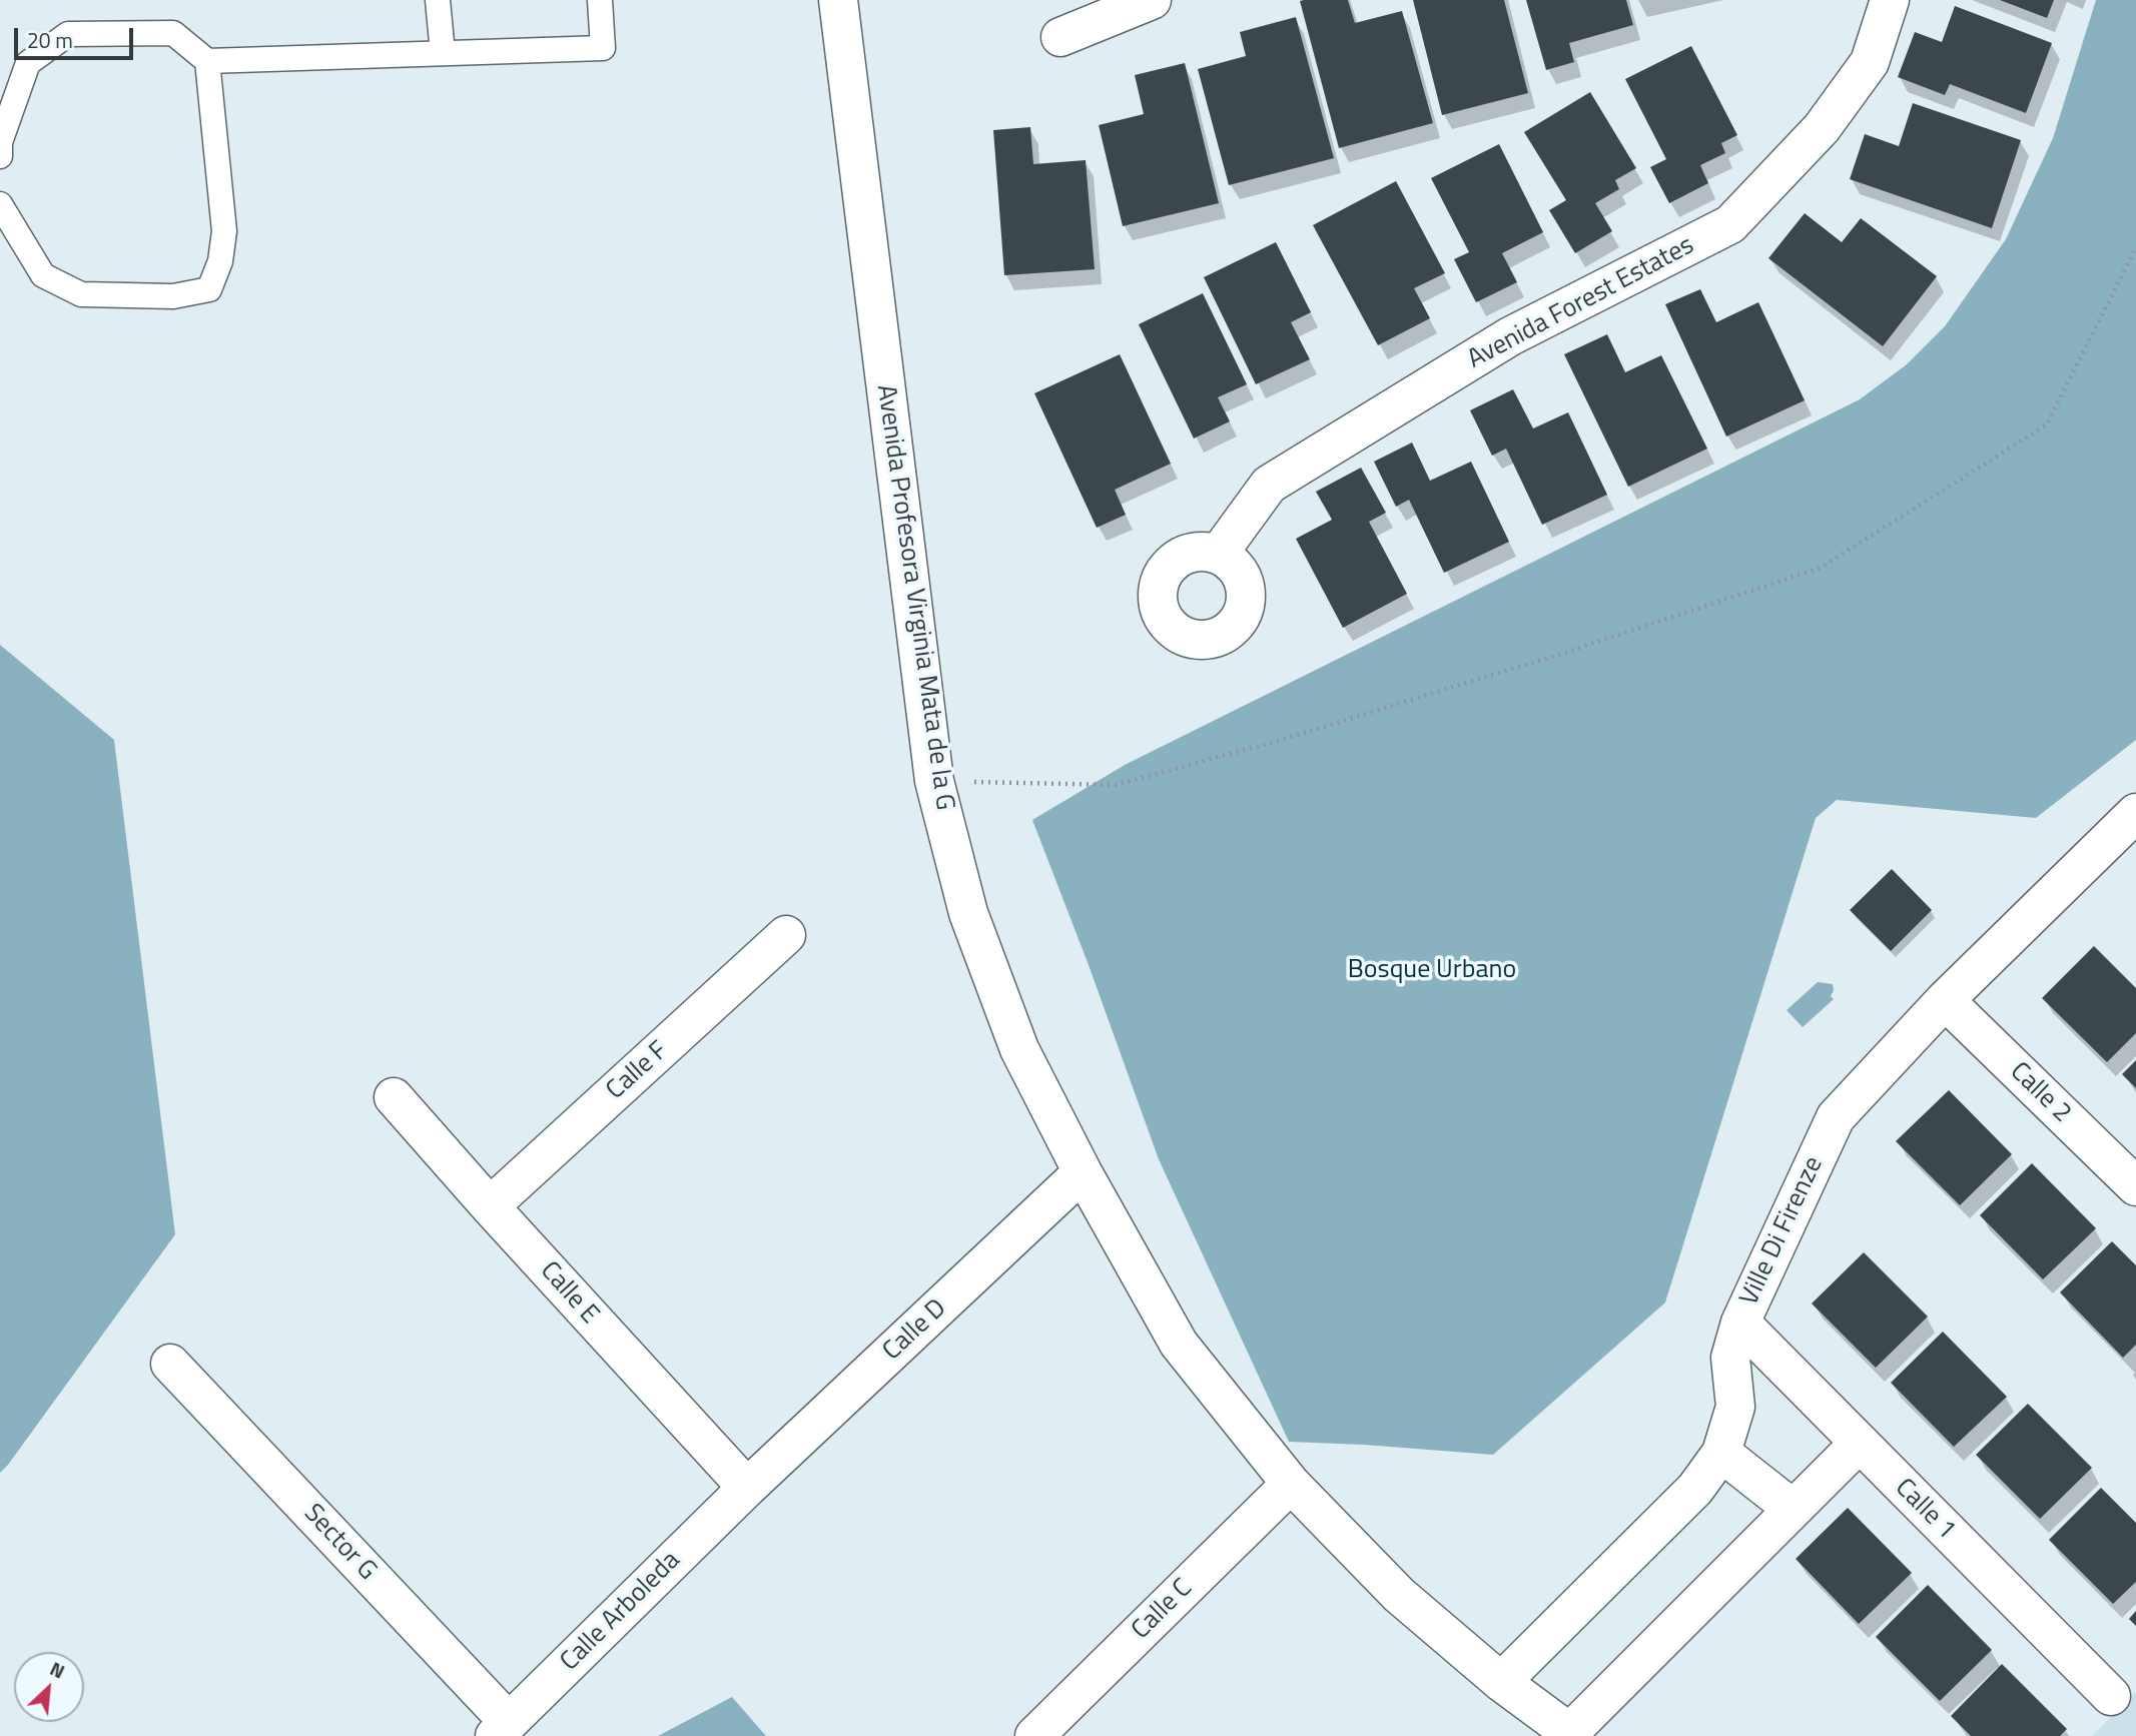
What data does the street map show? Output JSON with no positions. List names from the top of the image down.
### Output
{
  "streets": {
    "street": [
      "Avenida Forest Estates",
      "Avenida Profesora Virginia Mata de la G",
      "Calle F",
      "Calle 2",
      "Ville Di Firenze",
      "Calle E",
      "Calle D",
      "Calle 1",
      "Sector G",
      "Calle C",
      "Calle Arboleda"
    ]
  },
  "crossings": [
    ["Avenida Profesora Virginia Mata de la G", "Ville Di Firenze"],
    ["Avenida Profesora Virginia Mata de la G", "Calle D"],
    ["Avenida Profesora Virginia Mata de la G", "Calle C"],
    ["Calle F", "Calle E"],
    ["Calle 2", "Ville Di Firenze"],
    ["Ville Di Firenze", "Calle 1"],
    ["Calle E", "Calle D"],
    ["Calle E", "Calle Arboleda"],
    ["Calle D", "Calle Arboleda"],
    ["Sector G", "Calle Arboleda"]
  ],
  "parks": ["Bosque Urbano"],
  "scale_bar": "20 m",
  "north": "top right"
}
